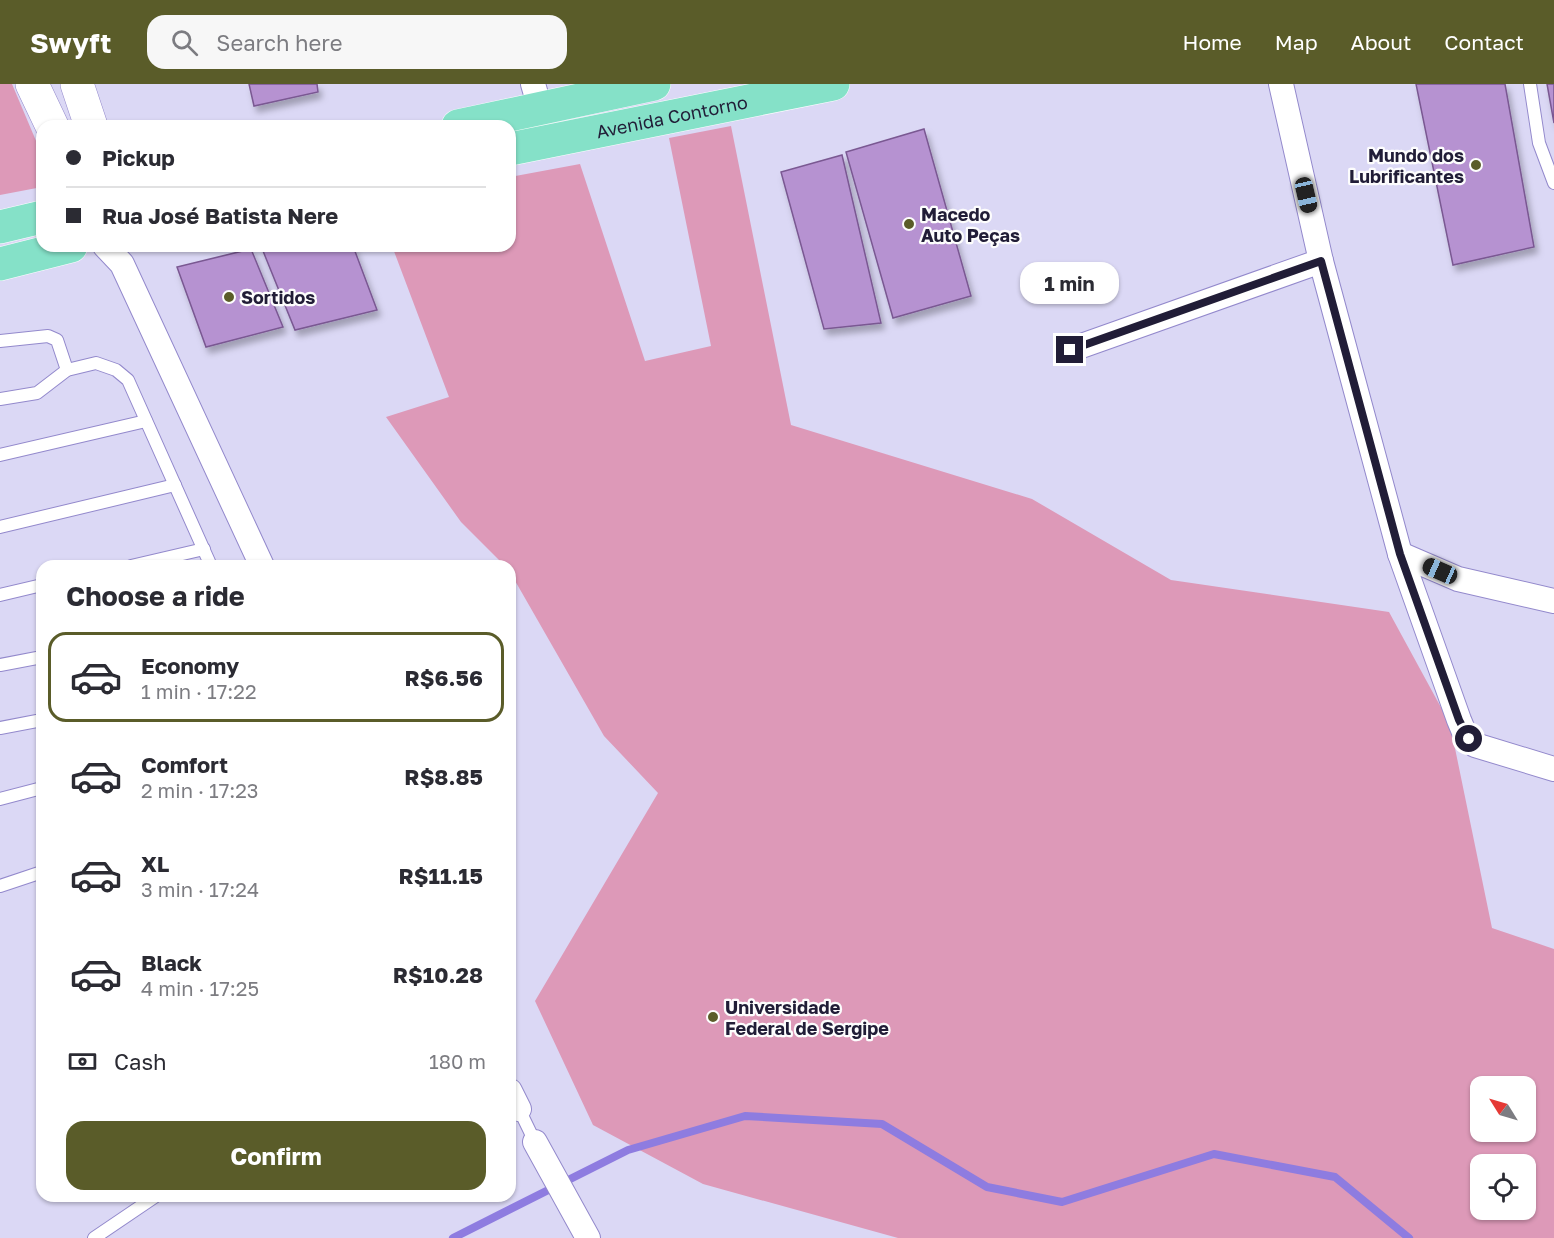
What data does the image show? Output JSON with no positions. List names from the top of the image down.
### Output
{
  "streets": {
    "main road": ["Avenida Contorno"]
  },
  "places": [
    "Mundo dos Lubrificantes",
    "Macedo Auto Peças",
    "Sortidos",
    "Universidade Federal de Sergipe"
  ],
  "north": "top left",
  "page": {
    "header": "Swyft",
    "search": "Search here",
    "nav": [
      "Home",
      "Map",
      "About",
      "Contact"
    ],
    "banner": ["Pickup", "Rua José Batista Nere"],
    "bubble": "1 min",
    "heading": "Choose a ride",
    "list": [
      {
        "name": "Economy",
        "note": "1 min · 17:22",
        "value": "R$6.56"
      },
      {
        "name": "Comfort",
        "note": "2 min · 17:23",
        "value": "R$8.85"
      },
      {
        "name": "XL",
        "note": "3 min · 17:24",
        "value": "R$11.15"
      },
      {
        "name": "Black",
        "note": "4 min · 17:25",
        "value": "R$10.28"
      }
    ],
    "pay": ["Cash", "180 m"],
    "buttons": "Confirm"
  }
}
